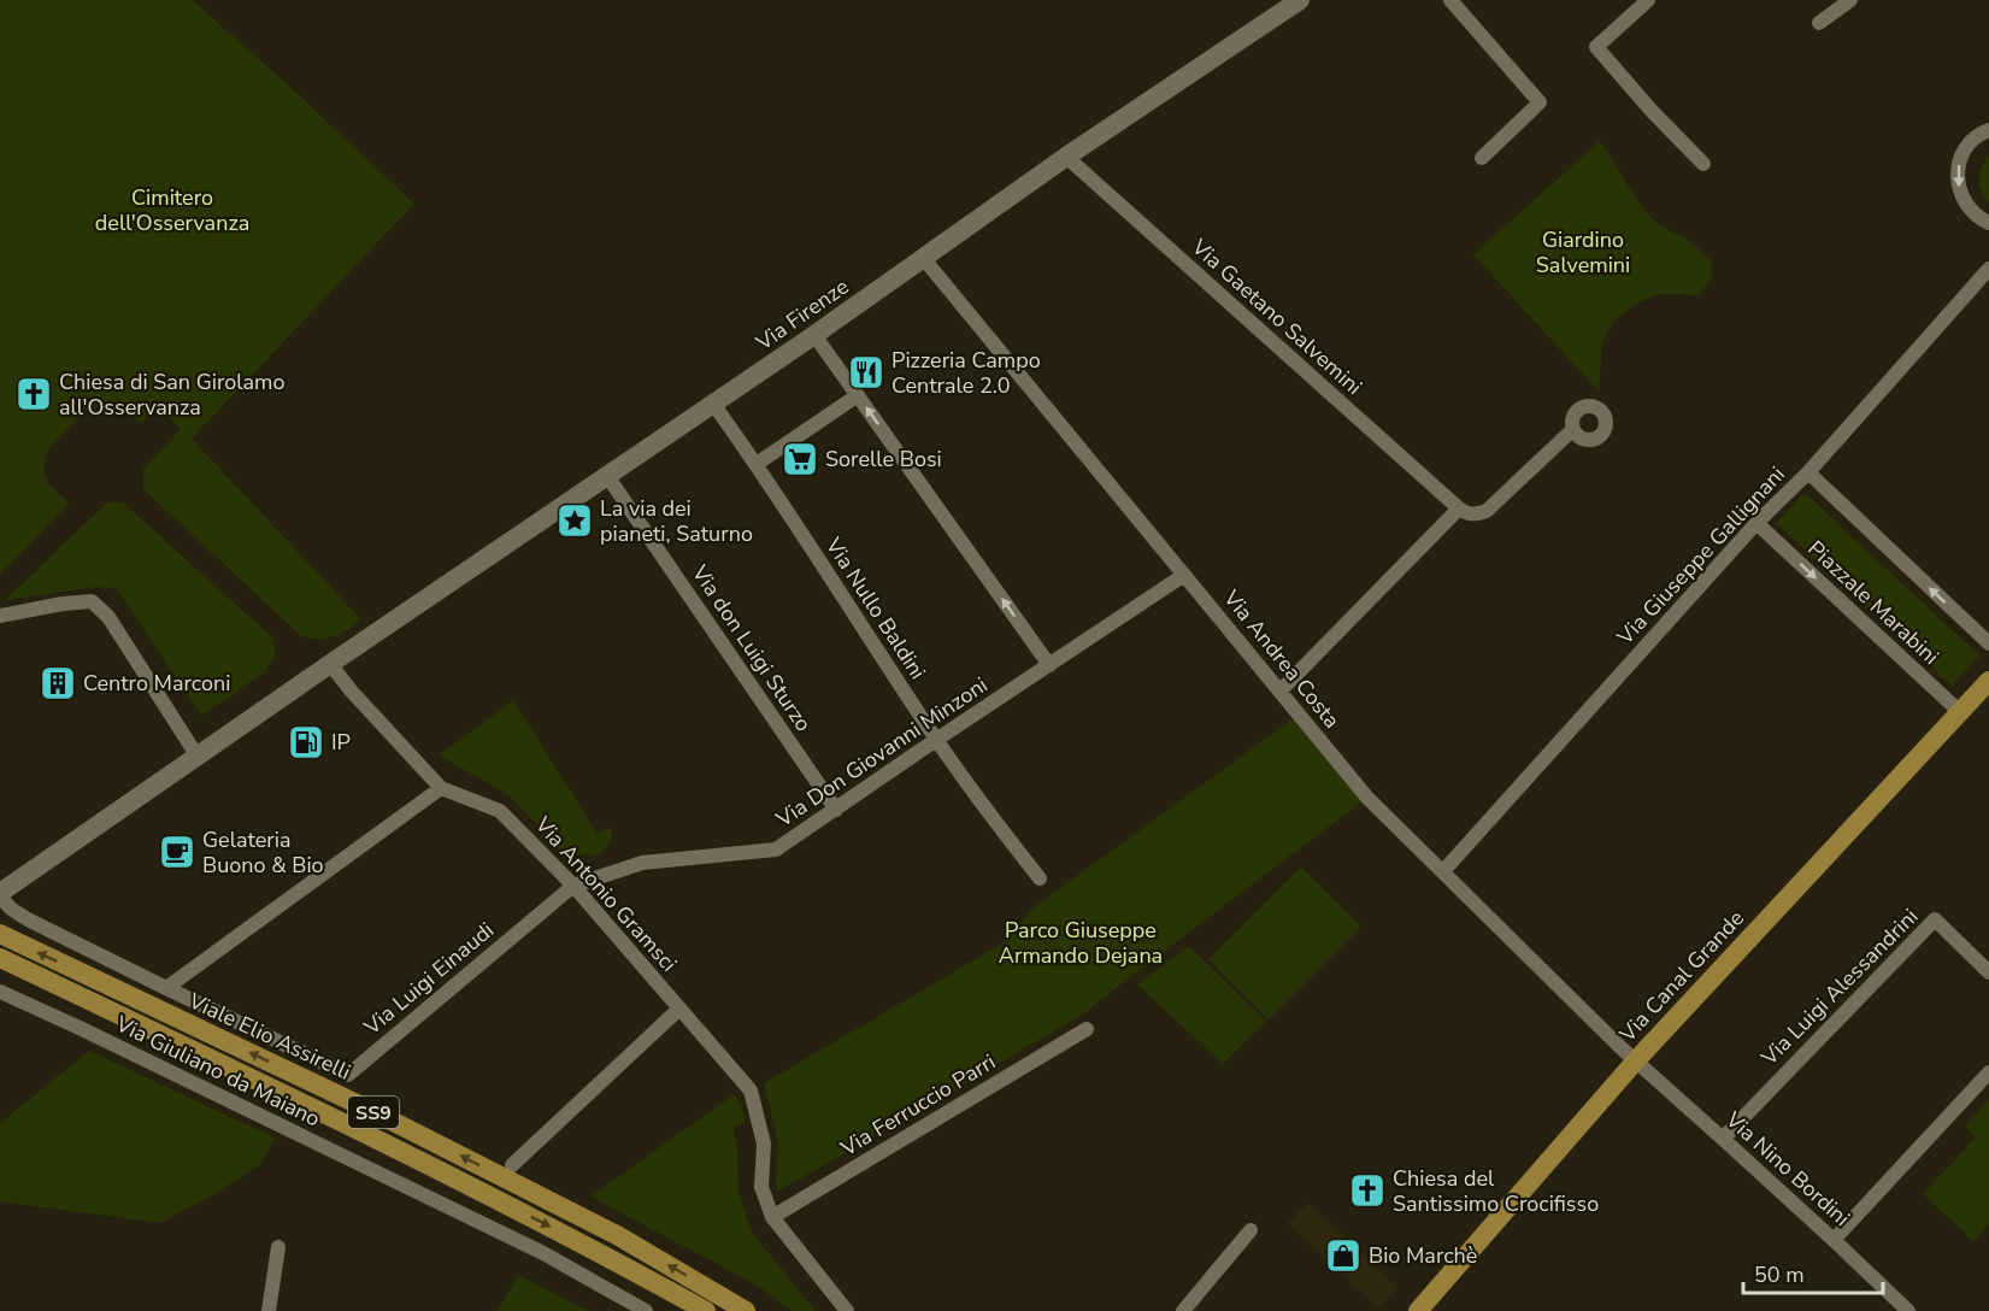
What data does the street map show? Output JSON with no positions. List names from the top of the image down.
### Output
{
  "streets": {
    "main road": ["Via Canal Grande", "Viale Elio Assirelli", "SS9"],
    "street": [
      "Via Firenze",
      "Via Gaetano Salvemini",
      "Via Giuseppe Gallignani",
      "Piazzale Marabini",
      "Via Nullo Baldini",
      "Via don Luigi Sturzo",
      "Via Andrea Costa",
      "Via Don Giovanni Minzoni",
      "Via Antonio Gramsci",
      "Via Luigi Einaudi",
      "Via Luigi Alessandrini",
      "Via Giuliano da Maiano",
      "Via Ferruccio Parri",
      "Via Nino Bordini"
    ]
  },
  "crossings": [
    ["Via Firenze", "Via Gaetano Salvemini"],
    ["Via Firenze", "Via Nullo Baldini"],
    ["Via Firenze", "Via don Luigi Sturzo"],
    ["Via Firenze", "Via Andrea Costa"],
    ["Via Firenze", "Via Antonio Gramsci"],
    ["Via Firenze", "Via Luigi Einaudi"],
    ["Via Giuseppe Gallignani", "Piazzale Marabini"],
    ["Via Giuseppe Gallignani", "Via Andrea Costa"],
    ["Piazzale Marabini", "Via Canal Grande"],
    ["Via Nullo Baldini", "Via Don Giovanni Minzoni"],
    ["Via don Luigi Sturzo", "Via Don Giovanni Minzoni"],
    ["Via Andrea Costa", "Via Don Giovanni Minzoni"],
    ["Via Andrea Costa", "Via Canal Grande"],
    ["Via Andrea Costa", "Via Nino Bordini"],
    ["Via Don Giovanni Minzoni", "Via Antonio Gramsci"],
    ["Via Don Giovanni Minzoni", "Via Luigi Einaudi"],
    ["Via Antonio Gramsci", "Via Luigi Einaudi"],
    ["Via Antonio Gramsci", "Via Ferruccio Parri"],
    ["Via Canal Grande", "Via Nino Bordini"],
    ["Via Luigi Alessandrini", "Via Nino Bordini"]
  ],
  "parks": ["Cimitero dell'Osservanza", "Giardino Salvemini", "Parco Giuseppe Armando Dejana"],
  "places": {
    "restaurant": ["Pizzeria Campo Centrale 2.0"],
    "church": ["Chiesa di San Girolamo all'Osservanza", "Chiesa del Santissimo Crocifisso"],
    "supermarket": ["Sorelle Bosi"],
    "place": ["La via dei pianeti, Saturno"],
    "building": ["Centro Marconi"],
    "fuel station": ["IP"],
    "cafe": ["Gelateria Buono & Bio"],
    "shop": ["Bio Marchè"]
  },
  "scale_bar": "50 m"
}
